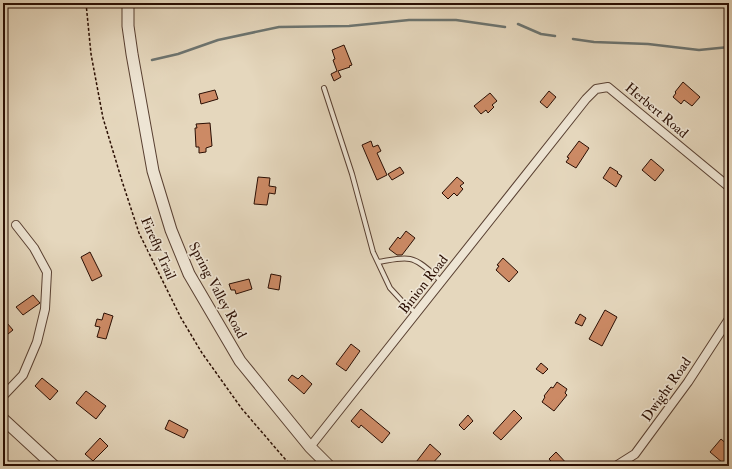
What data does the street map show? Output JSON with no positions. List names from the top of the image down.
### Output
{
  "streets": {
    "street": [
      "Herbert Road",
      "Binion Road",
      "Spring Valley Road",
      "Dwight Road"
    ],
    "path": ["Firefly Trail"]
  },
  "crossings": [
    ["Herbert Road", "Binion Road"],
    ["Binion Road", "Spring Valley Road"]
  ]
}
